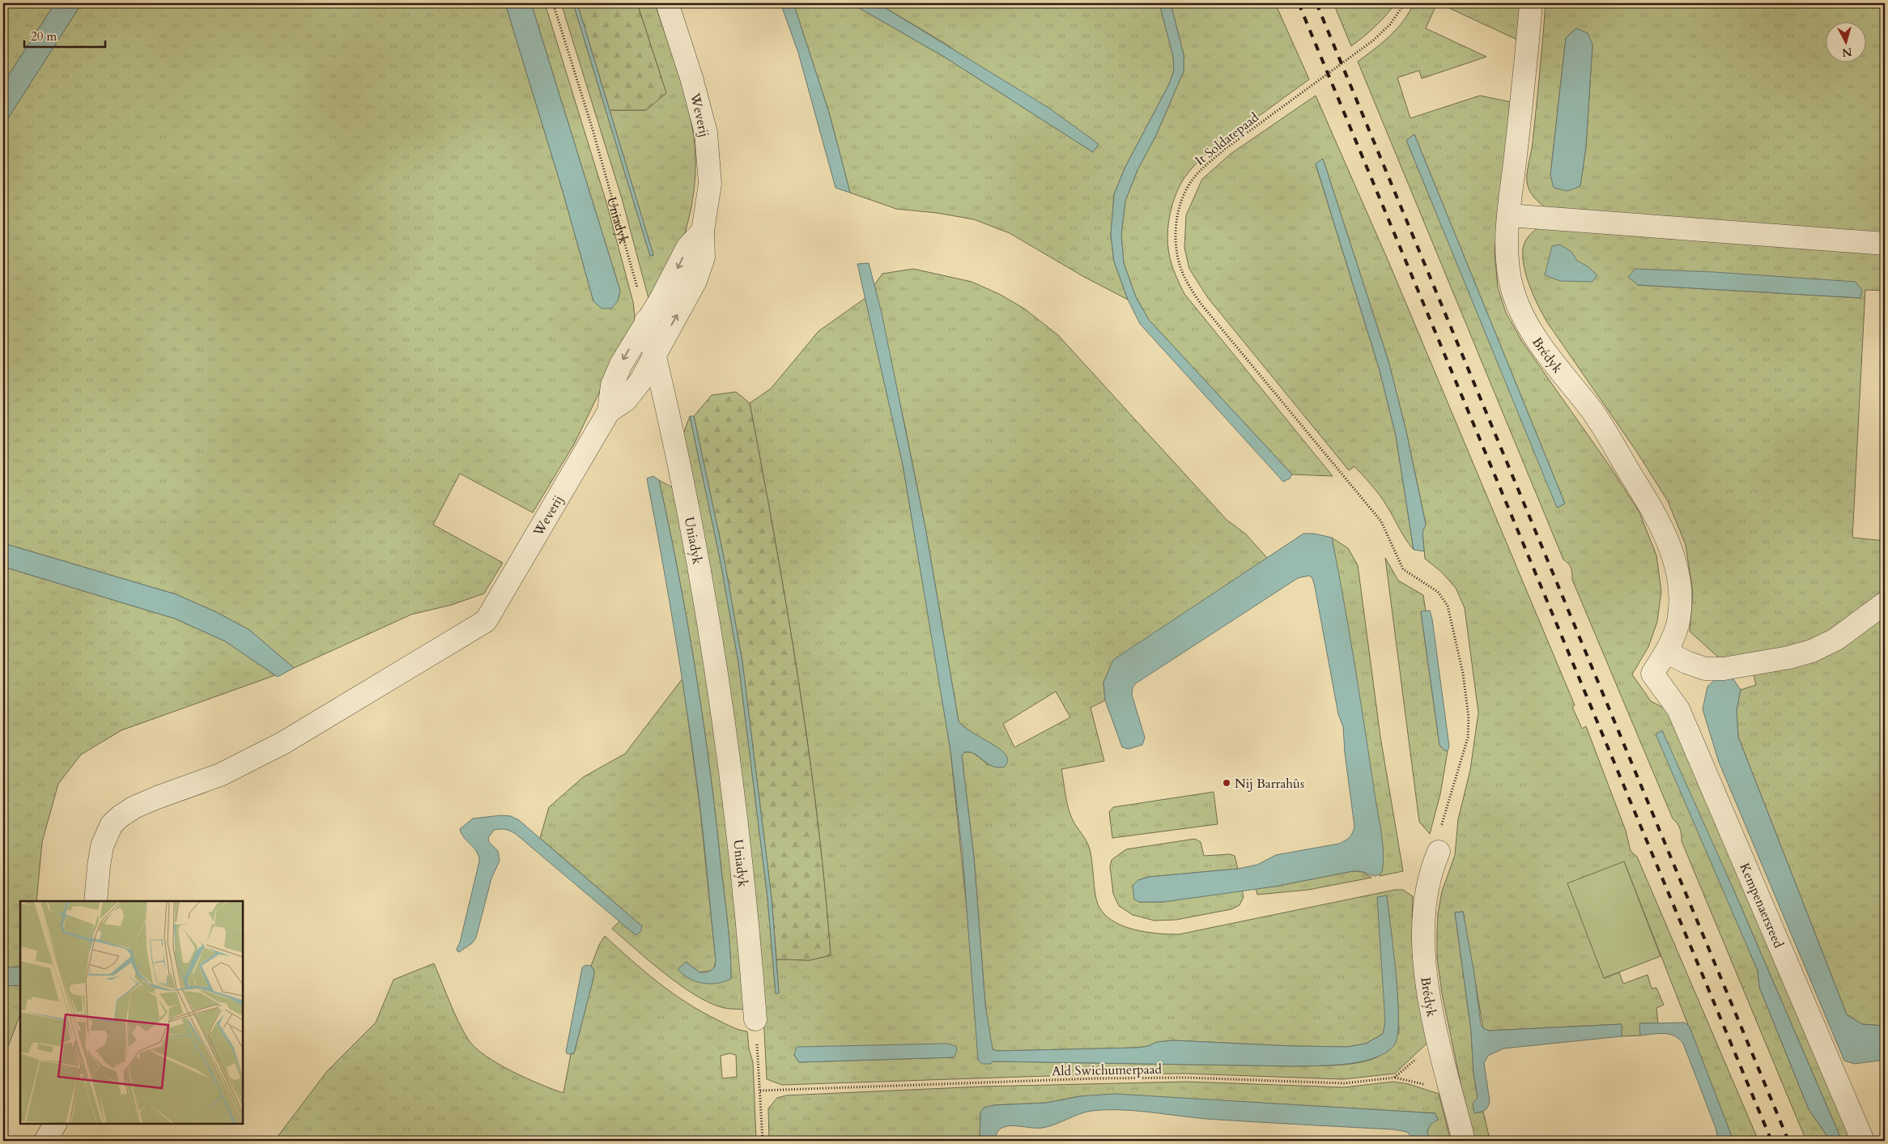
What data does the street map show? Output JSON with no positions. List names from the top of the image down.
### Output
{
  "streets": {
    "street": [
      "Weverij",
      "Uniadyk",
      "Brédyk",
      "Kempenaersreed"
    ],
    "path": ["It Soldatepaad", "Ald Swichumerpaad"]
  },
  "crossings": [
    ["Weverij", "Uniadyk"],
    ["It Soldatepaad", "Brédyk"],
    ["Brédyk", "Kempenaersreed"],
    ["Brédyk", "Ald Swichumerpaad"]
  ],
  "places": ["Nij Barrahûs"],
  "scale_bar": "20 m",
  "north": "bottom"
}
